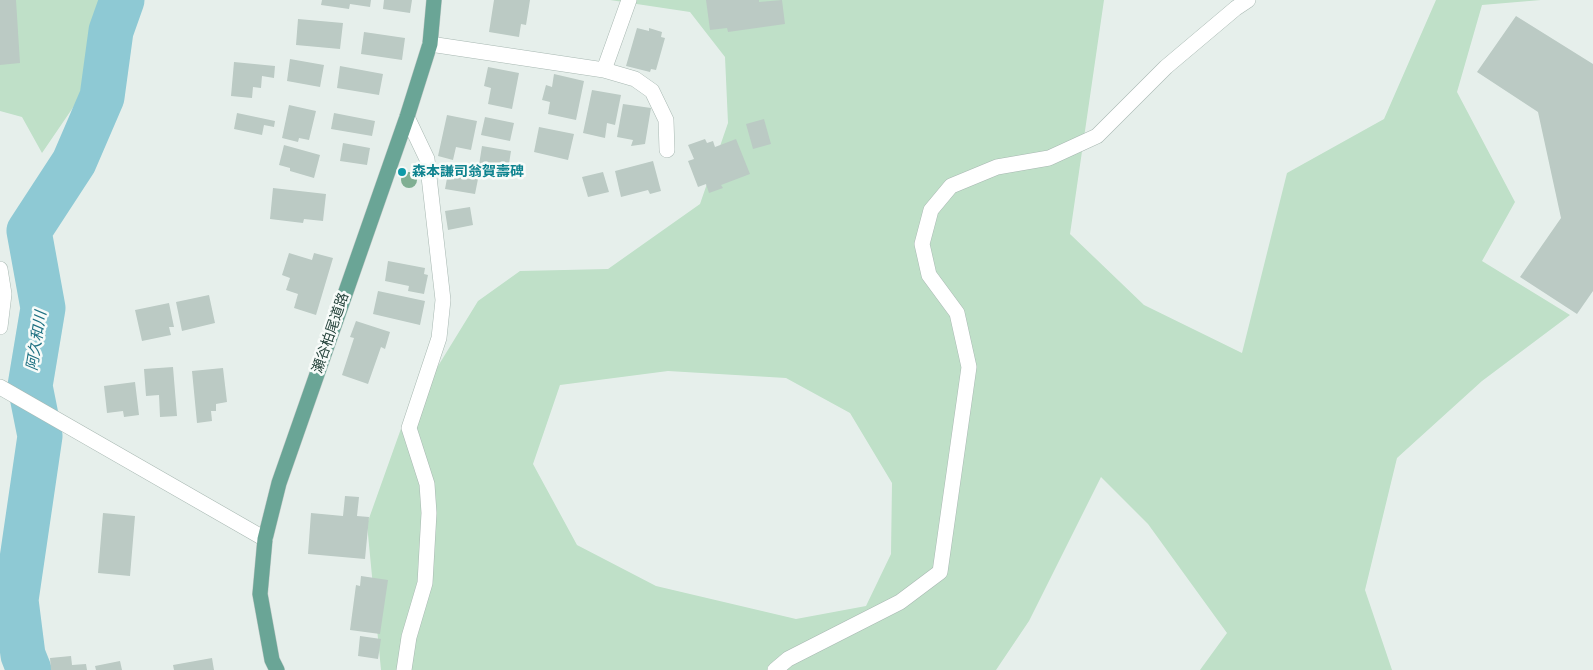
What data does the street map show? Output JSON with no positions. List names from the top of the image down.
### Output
{
  "streets": {
    "main road": ["瀬谷柏尾道路"]
  },
  "water": ["阿久和川"],
  "places": ["森本謙司翁賀壽碑"]
}
